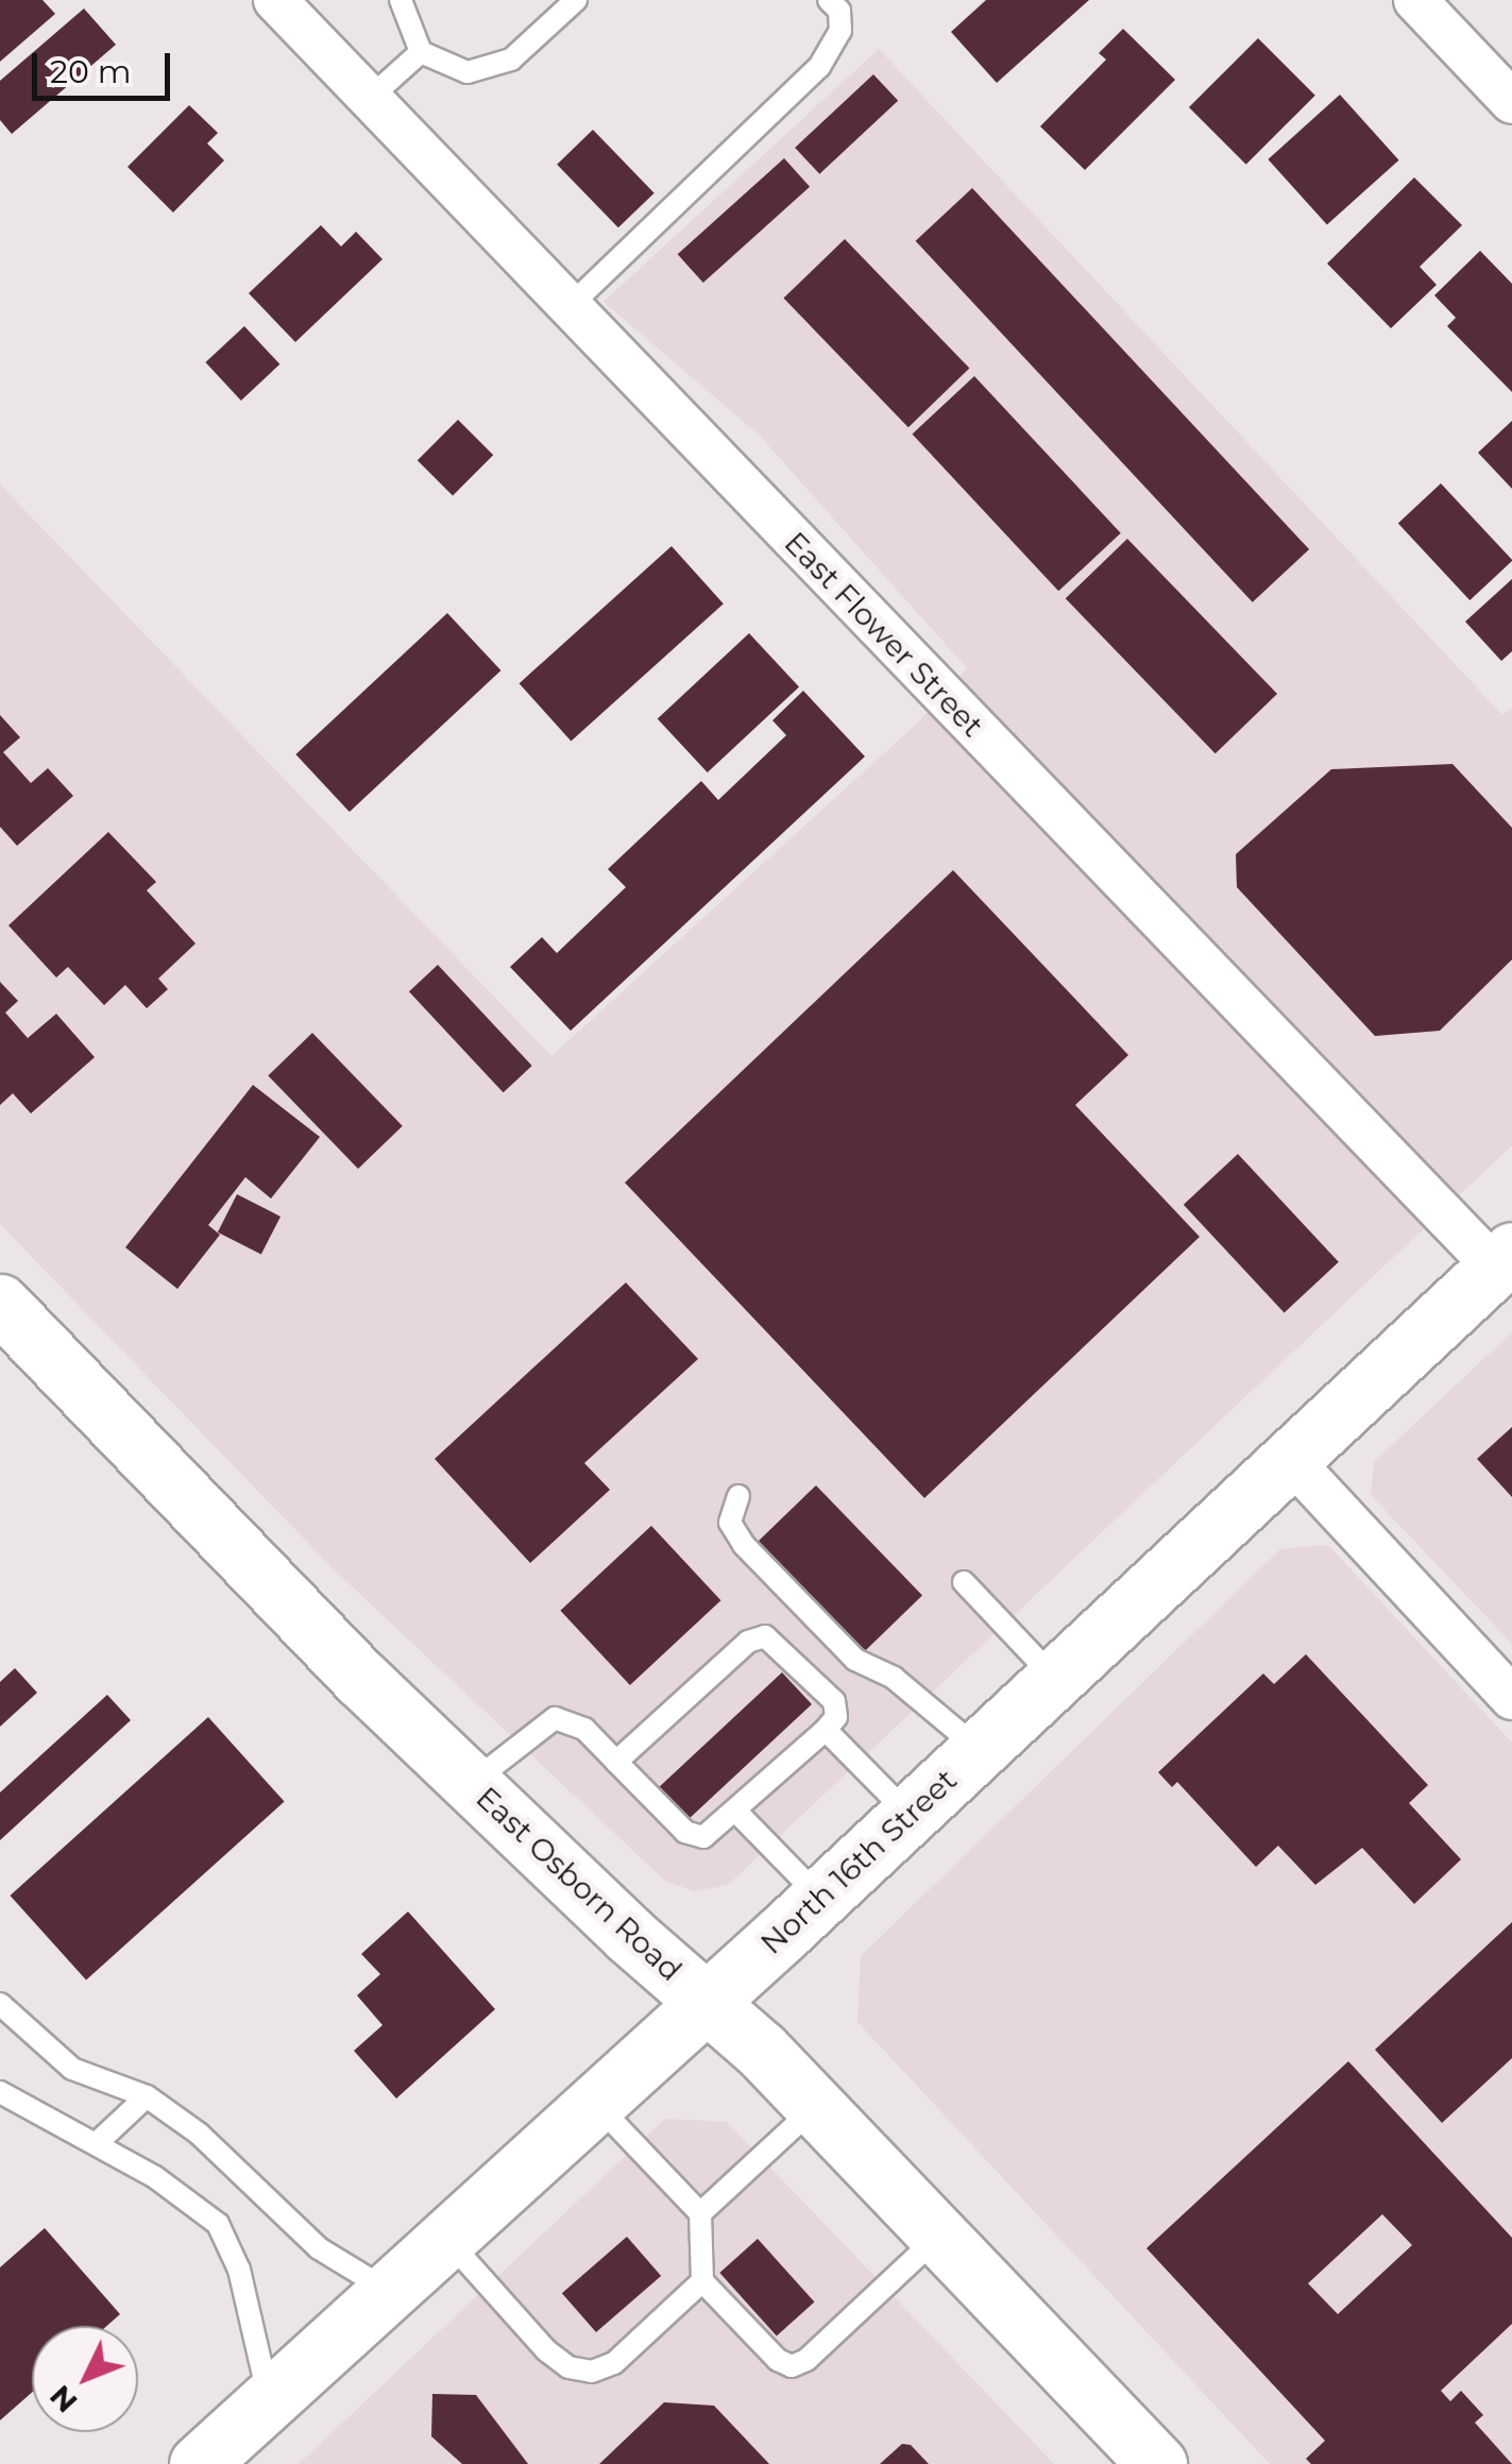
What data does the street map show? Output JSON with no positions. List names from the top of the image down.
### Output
{
  "streets": {
    "main road": ["North 16th Street", "East Osborn Road"],
    "street": ["East Flower Street"]
  },
  "crossings": [
    ["East Flower Street", "North 16th Street"],
    ["North 16th Street", "East Osborn Road"]
  ],
  "scale_bar": "20 m",
  "north": "bottom left"
}
